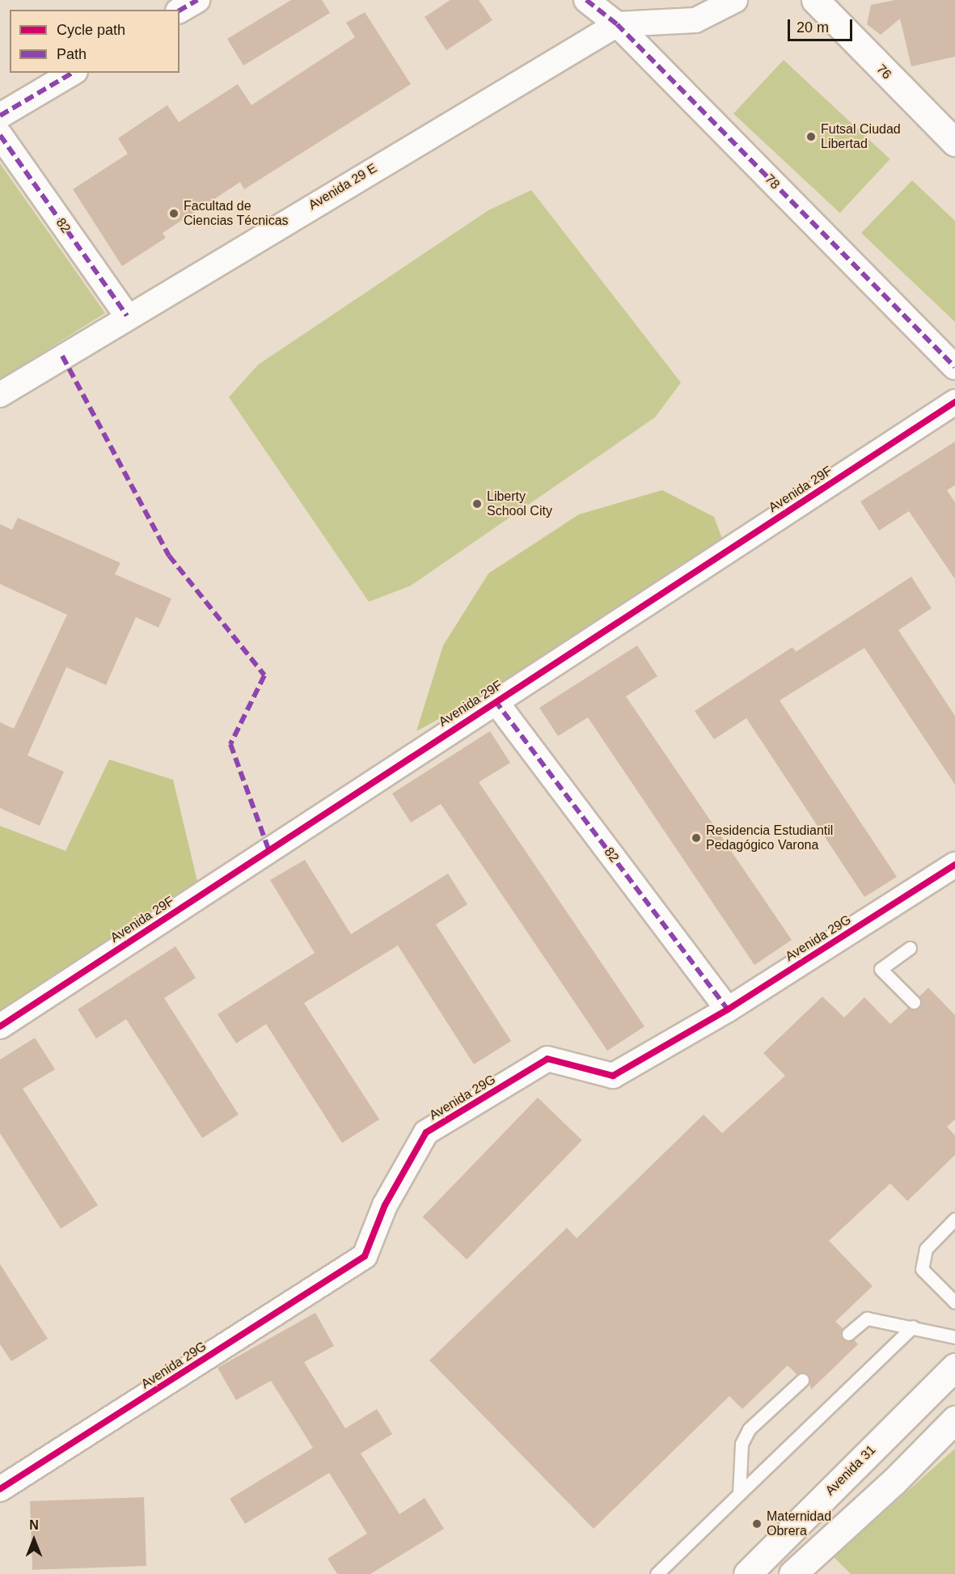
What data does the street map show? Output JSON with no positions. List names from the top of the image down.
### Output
{
  "streets": {
    "main road": ["76", "Avenida 31"],
    "street": [
      "78",
      "Avenida 29 E",
      "82",
      "Avenida 29F",
      "Avenida 29G"
    ]
  },
  "crossings": [
    ["78", "Avenida 29 E"],
    ["Avenida 29 E", "82"],
    ["82", "Avenida 29F"],
    ["82", "Avenida 29G"]
  ],
  "places": [
    "Futsal Ciudad Libertad",
    "Facultad de Ciencias Técnicas",
    "Liberty School City",
    "Residencia Estudiantil Pedagógico Varona",
    "Maternidad Obrera"
  ],
  "legend": ["Cycle path", "Path"],
  "scale_bar": "20 m",
  "north": "top"
}
